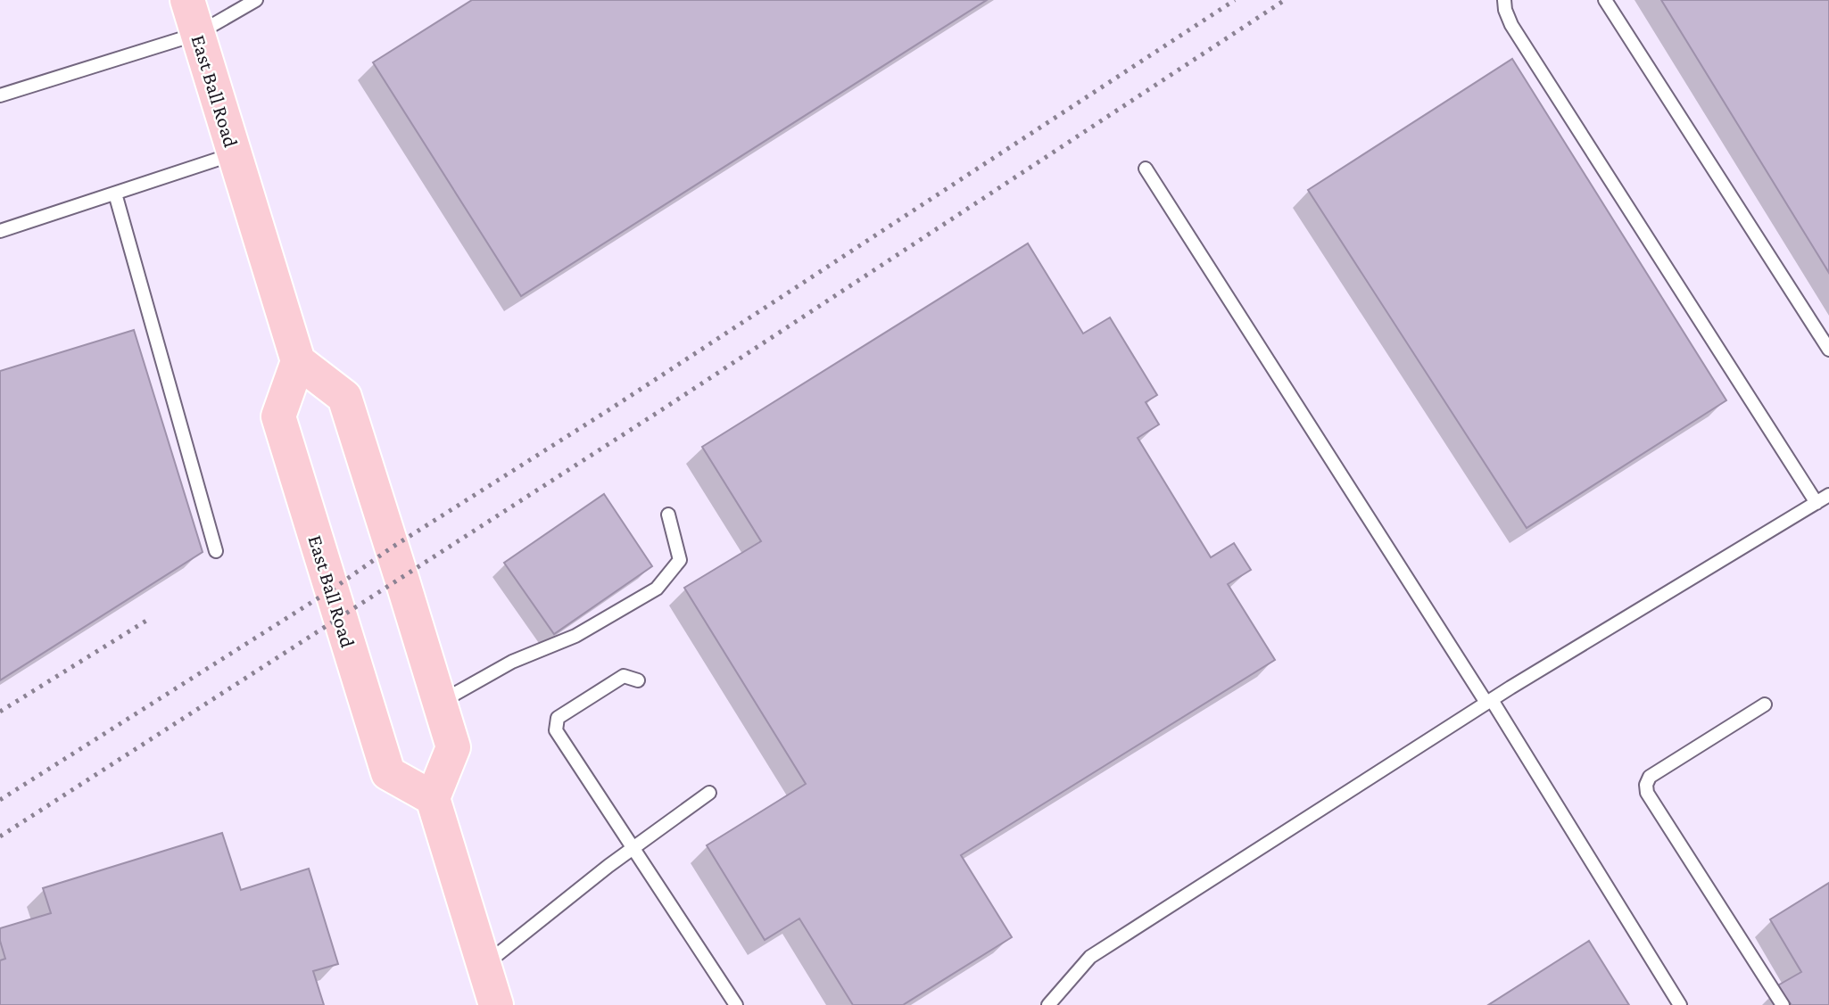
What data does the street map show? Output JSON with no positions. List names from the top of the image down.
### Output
{
  "streets": {
    "main road": ["East Ball Road"]
  }
}
